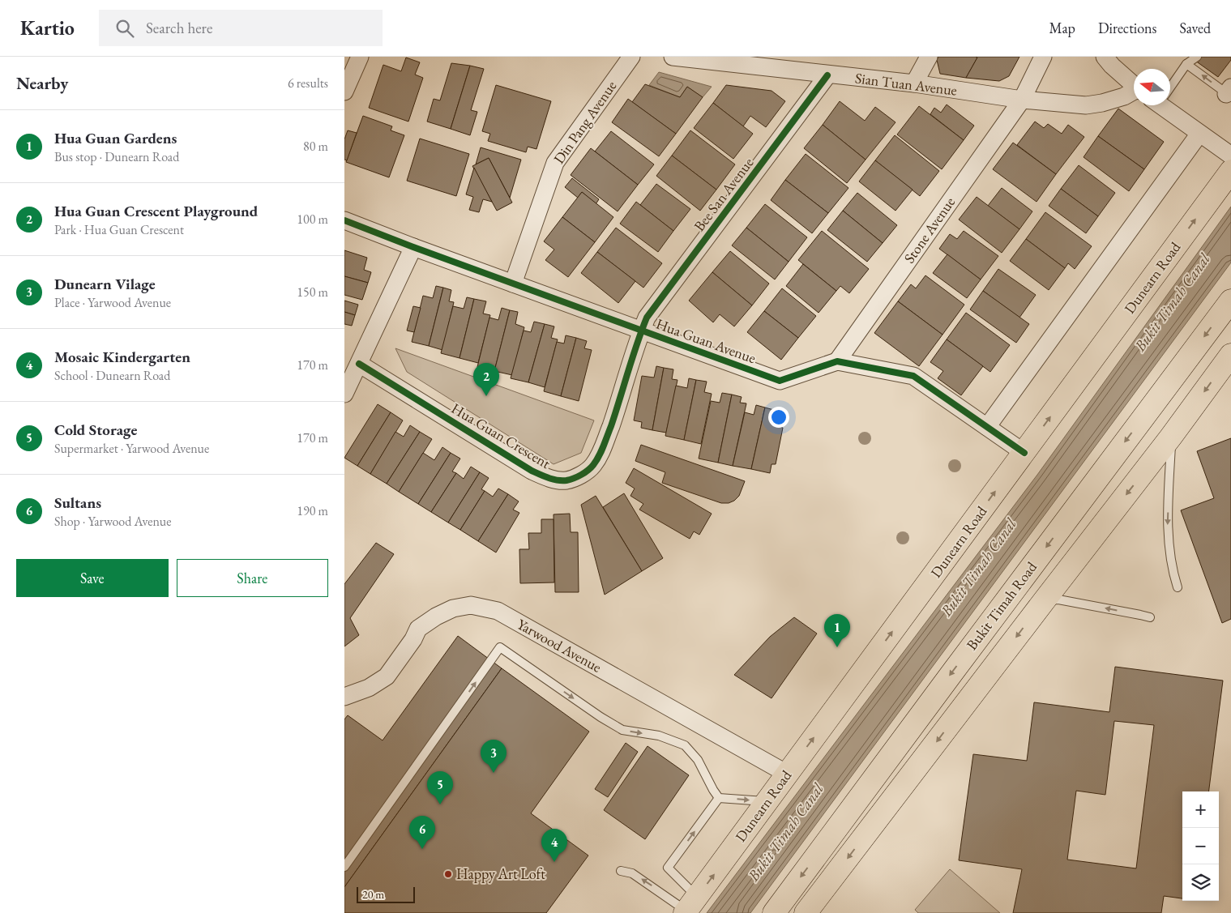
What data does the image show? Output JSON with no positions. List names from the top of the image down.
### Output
{
  "streets": {
    "highway": ["Dunearn Road", "Bukit Timah Road"],
    "street": [
      "Sian Tuan Avenue",
      "Din Pang Avenue",
      "Bee San Avenue",
      "Stone Avenue",
      "Hua Guan Avenue",
      "Hua Guan Crescent",
      "Yarwood Avenue"
    ]
  },
  "crossings": [
    ["Sian Tuan Avenue", "Bee San Avenue"],
    ["Sian Tuan Avenue", "Stone Avenue"],
    ["Din Pang Avenue", "Hua Guan Avenue"],
    ["Bee San Avenue", "Hua Guan Avenue"],
    ["Bee San Avenue", "Hua Guan Crescent"],
    ["Stone Avenue", "Hua Guan Avenue"],
    ["Dunearn Road", "Hua Guan Avenue"],
    ["Dunearn Road", "Yarwood Avenue"],
    ["Hua Guan Avenue", "Hua Guan Crescent"]
  ],
  "water": ["Bukit Timah Canal"],
  "places": ["Happy Art Loft"],
  "scale_bar": "20 m",
  "north": "left",
  "page": {
    "header": "Kartio",
    "search": "Search here",
    "nav": ["Map", "Directions", "Saved"],
    "heading": ["Nearby", "6 results"],
    "list": [
      {
        "mark": "1",
        "name": "Hua Guan Gardens",
        "note": "Bus stop · Dunearn Road",
        "value": "80 m"
      },
      {
        "mark": "2",
        "name": "Hua Guan Crescent Playground",
        "note": "Park · Hua Guan Crescent",
        "value": "100 m"
      },
      {
        "mark": "3",
        "name": "Dunearn Vilage",
        "note": "Place · Yarwood Avenue",
        "value": "150 m"
      },
      {
        "mark": "4",
        "name": "Mosaic Kindergarten",
        "note": "School · Dunearn Road",
        "value": "170 m"
      },
      {
        "mark": "5",
        "name": "Cold Storage",
        "note": "Supermarket · Yarwood Avenue",
        "value": "170 m"
      },
      {
        "mark": "6",
        "name": "Sultans",
        "note": "Shop · Yarwood Avenue",
        "value": "190 m"
      }
    ],
    "pins": [
      "2",
      "1",
      "3",
      "5",
      "6",
      "4"
    ],
    "buttons": ["Save", "Share"],
    "map_buttons": ["+", "−"],
    "scale": "20 m"
  }
}
